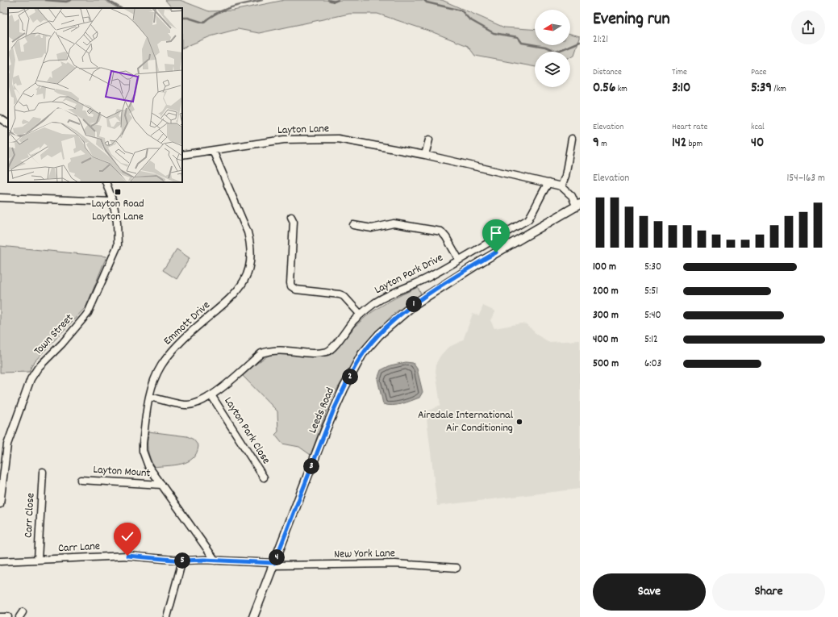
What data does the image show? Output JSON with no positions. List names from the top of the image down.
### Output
{
  "streets": {
    "main road": ["Leeds Road"],
    "street": [
      "Layton Lane",
      "Layton Park Drive",
      "Emmott Drive",
      "Town Street",
      "Layton Park Close",
      "Layton Mount",
      "Carr Close",
      "Carr Lane",
      "New York Lane"
    ]
  },
  "crossings": [
    ["Layton Lane", "Layton Park Drive"],
    ["Layton Lane", "Emmott Drive"],
    ["Layton Park Drive", "Emmott Drive"],
    ["Layton Park Drive", "Layton Park Close"],
    ["Emmott Drive", "Layton Mount"],
    ["Emmott Drive", "Carr Lane"],
    ["Leeds Road", "Carr Lane"],
    ["Leeds Road", "New York Lane"],
    ["Carr Close", "Carr Lane"],
    ["Carr Lane", "New York Lane"]
  ],
  "places": {
    "transit": ["Layton Road Layton Lane"],
    "other": ["Airedale International Air Conditioning"]
  },
  "north": "left",
  "page": {
    "heading": ["Evening run", "21:21"],
    "stats": [
      ["Distance", "0.56 km"],
      ["Time", "3:10"],
      ["Pace", "5:39 /km"],
      ["Elevation", "9 m"],
      ["Heart rate", "142 bpm"],
      ["kcal", "40"]
    ],
    "chart": ["Elevation", "154–163 m"],
    "list": [
      {
        "name": "100 m",
        "note": "5:30"
      },
      {
        "name": "200 m",
        "note": "5:51"
      },
      {
        "name": "300 m",
        "note": "5:40"
      },
      {
        "name": "400 m",
        "note": "5:12"
      },
      {
        "name": "500 m",
        "note": "6:03"
      }
    ],
    "pins": [
      "1",
      "2",
      "3",
      "4",
      "5"
    ],
    "buttons": ["Save", "Share"]
  }
}
